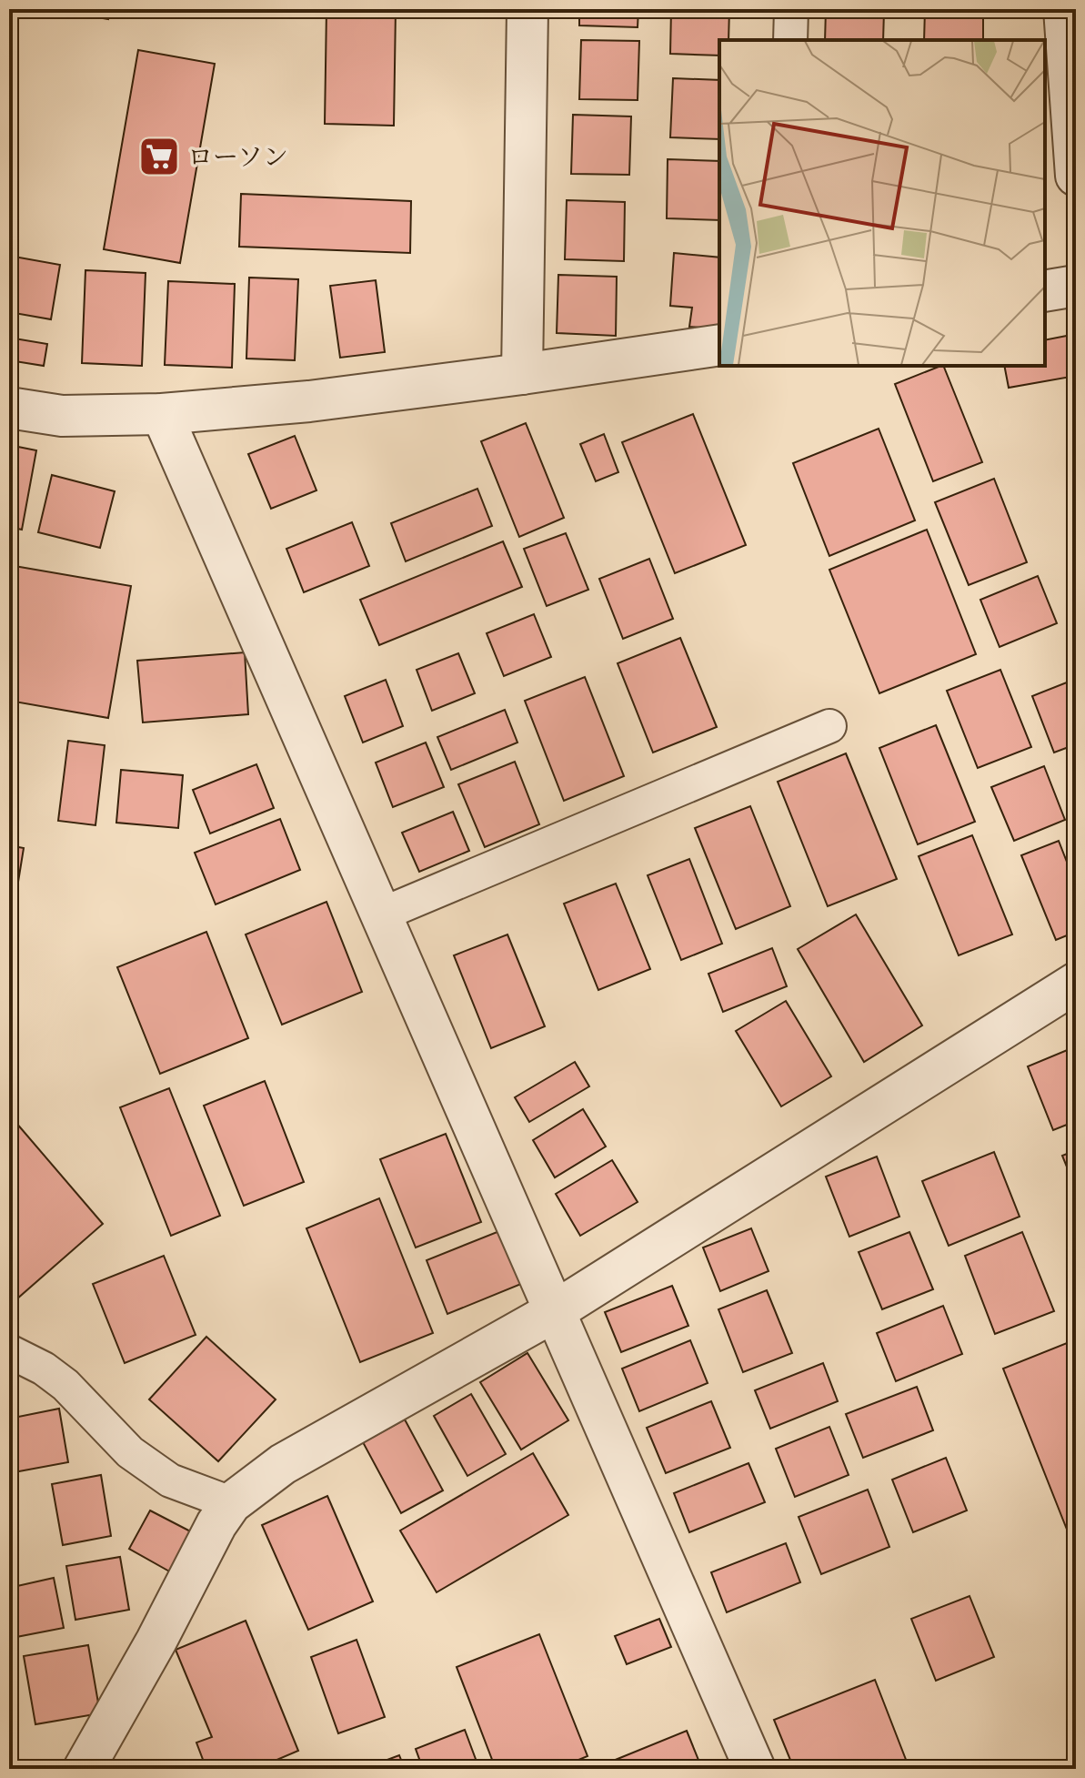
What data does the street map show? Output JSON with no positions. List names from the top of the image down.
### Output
{
  "places": {
    "supermarket": ["ローソン"]
  }
}
